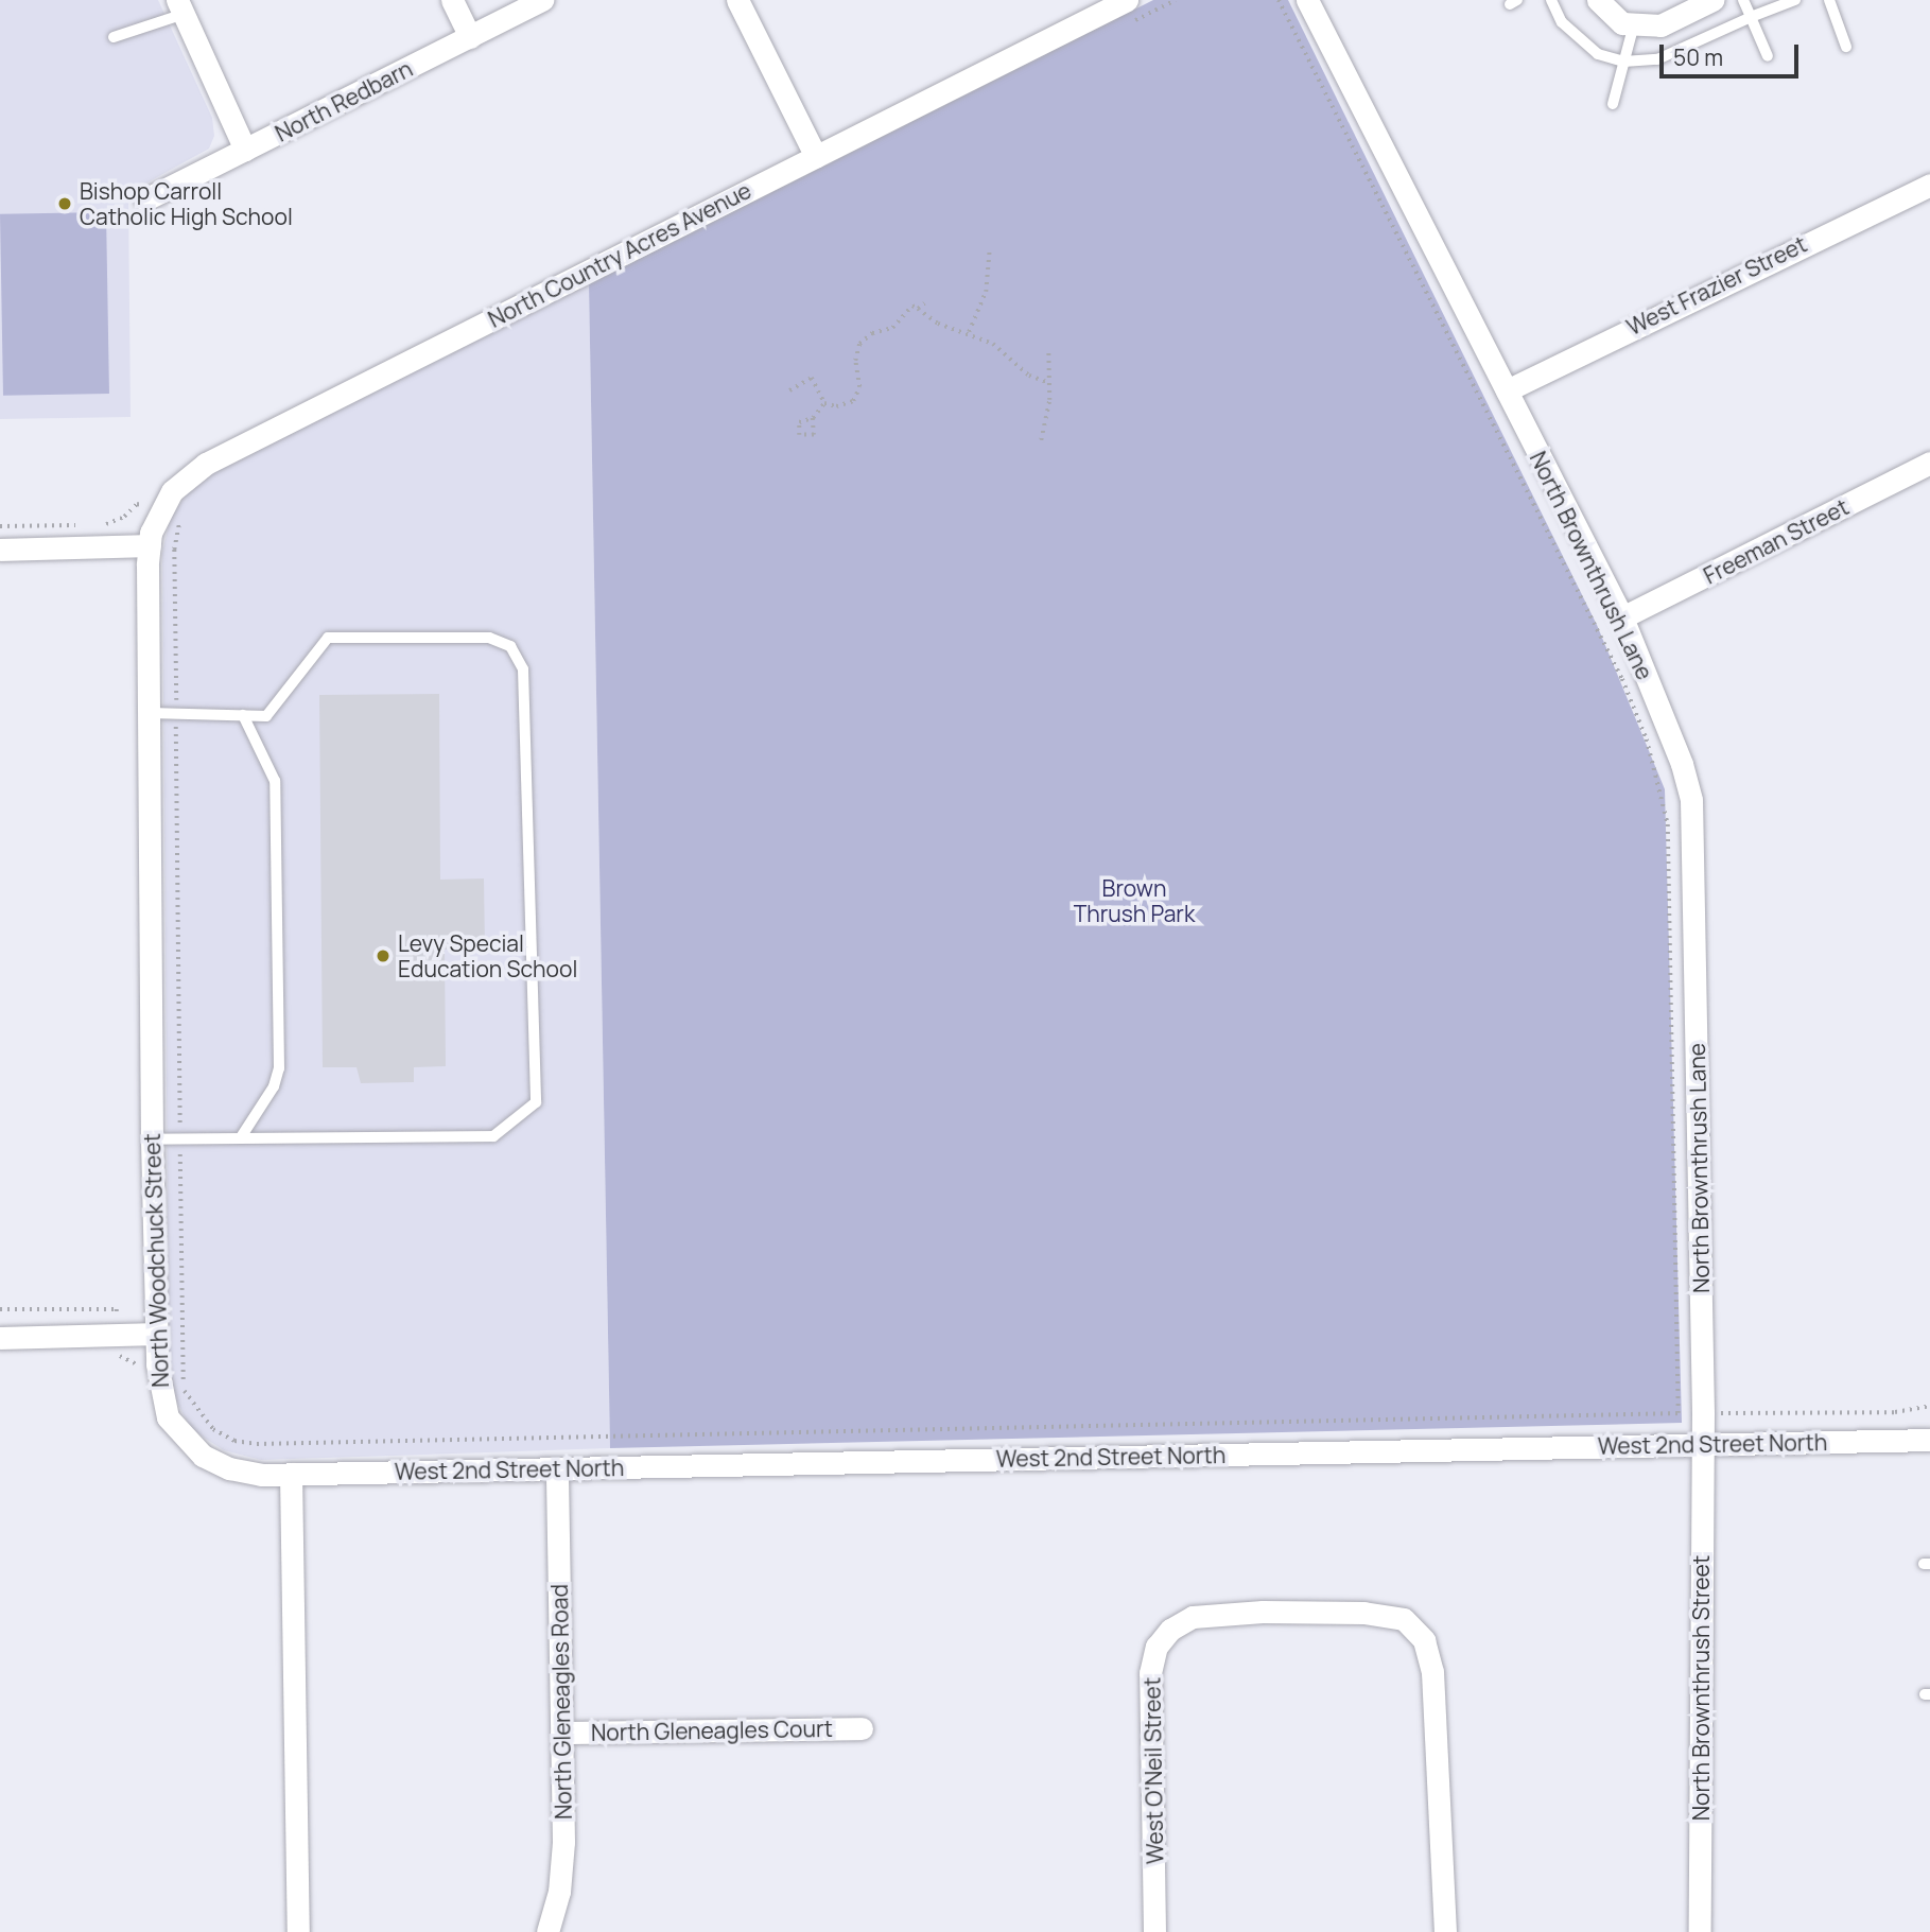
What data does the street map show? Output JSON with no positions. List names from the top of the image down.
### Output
{
  "streets": {
    "street": [
      "North Redbarn",
      "North Country Acres Avenue",
      "West Frazier Street",
      "Freeman Street",
      "North Brownthrush Lane",
      "North Woodchuck Street",
      "West 2nd Street North",
      "North Brownthrush Street",
      "North Gleneagles Road",
      "North Gleneagles Court",
      "West O'Neil Street"
    ]
  },
  "crossings": [
    ["North Country Acres Avenue", "North Woodchuck Street"],
    ["West Frazier Street", "North Brownthrush Lane"],
    ["Freeman Street", "North Brownthrush Lane"],
    ["North Brownthrush Lane", "West 2nd Street North"],
    ["North Brownthrush Lane", "North Brownthrush Street"],
    ["North Woodchuck Street", "West 2nd Street North"],
    ["West 2nd Street North", "North Brownthrush Street"],
    ["West 2nd Street North", "North Gleneagles Road"],
    ["North Gleneagles Road", "North Gleneagles Court"]
  ],
  "parks": ["Brown Thrush Park"],
  "places": ["Bishop Carroll Catholic High School", "Levy Special Education School"],
  "scale_bar": "50 m"
}
